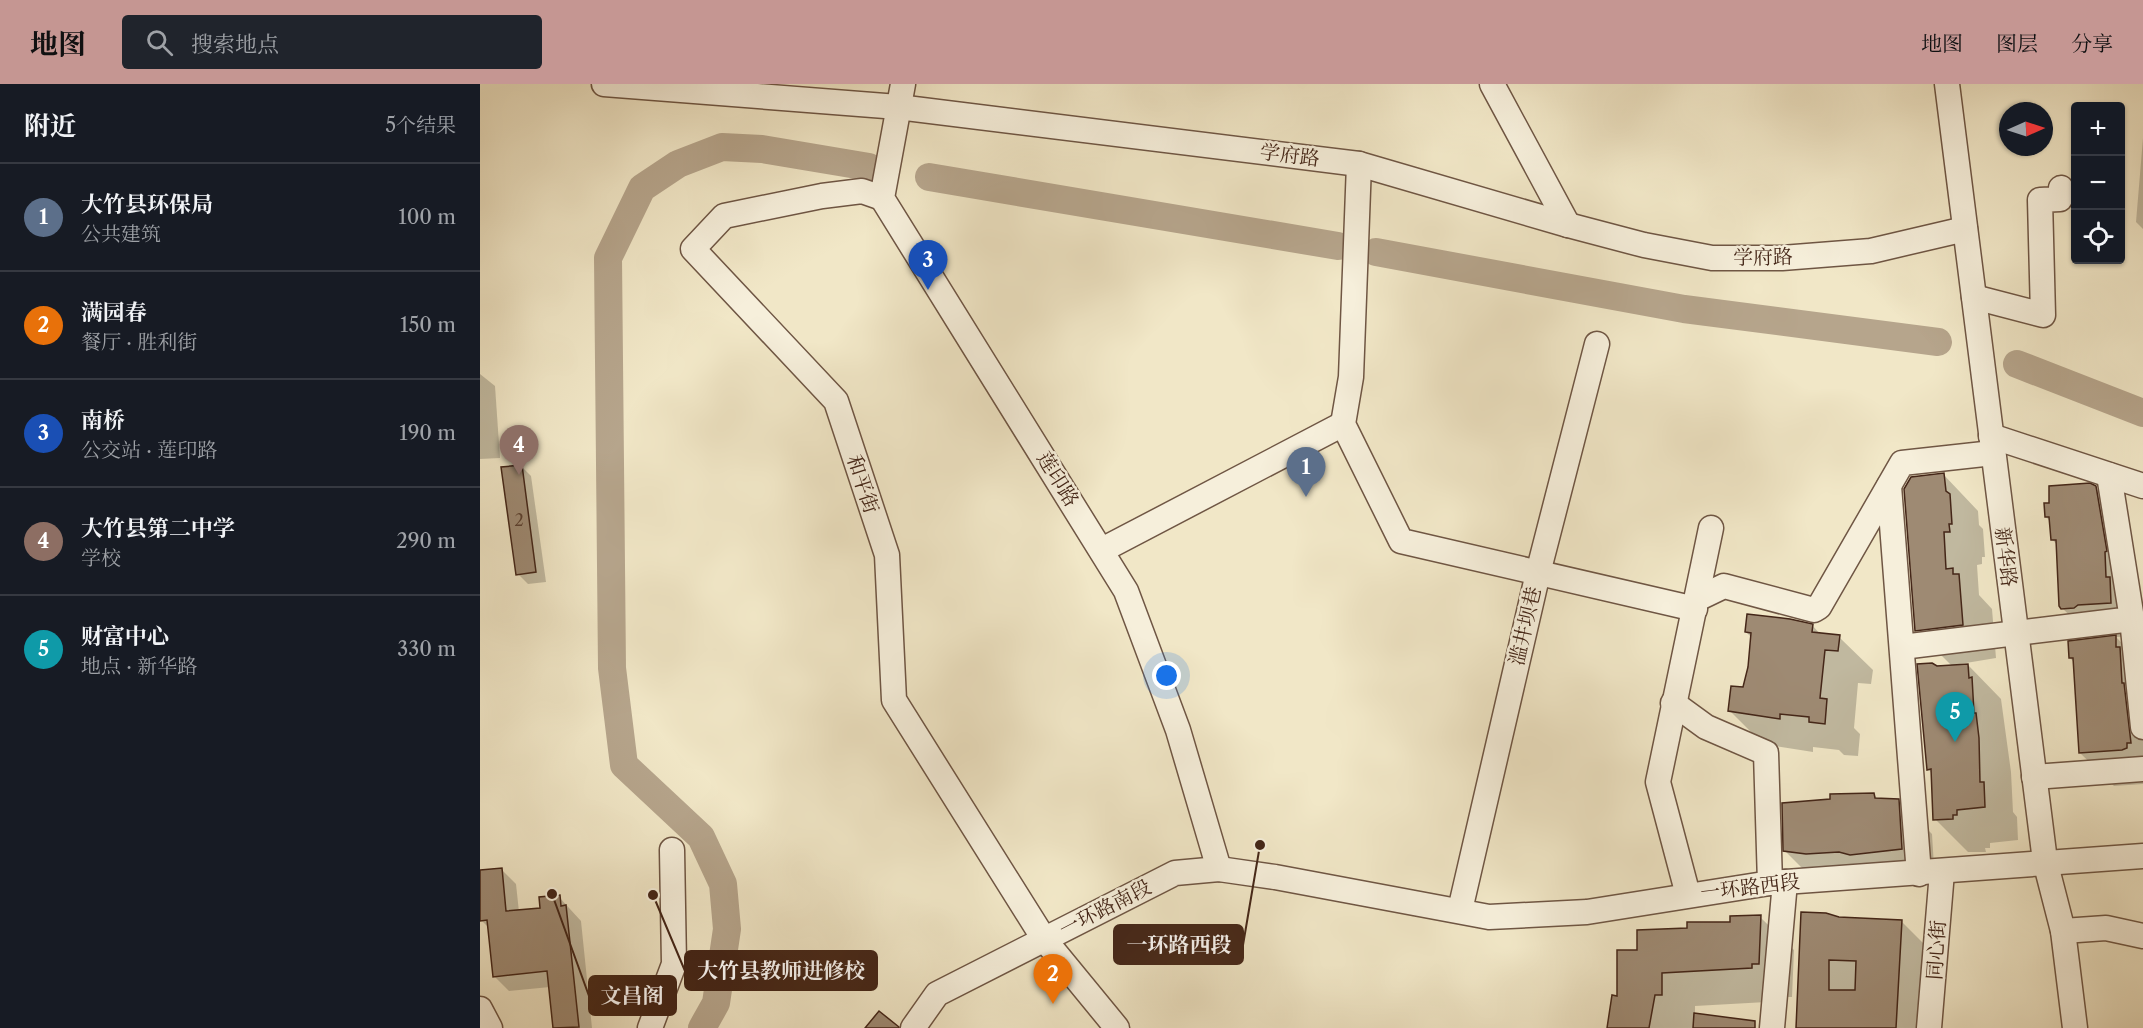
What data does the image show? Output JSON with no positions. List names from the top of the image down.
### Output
{
  "streets": {
    "street": [
      "学府路",
      "莲印路",
      "和平街",
      "新华路",
      "滥井坝巷",
      "一环路西段",
      "一环路南段",
      "同心街"
    ]
  },
  "crossings": [
    ["学府路", "新华路"],
    ["莲印路", "和平街"],
    ["莲印路", "一环路西段"],
    ["莲印路", "一环路南段"],
    ["和平街", "一环路南段"],
    ["新华路", "一环路西段"],
    ["滥井坝巷", "一环路西段"],
    ["一环路西段", "一环路南段"],
    ["一环路西段", "同心街"]
  ],
  "places": ["一环路西段", "文昌阁", "大竹县教师进修校"],
  "house_numbers": ["2"],
  "north": "right",
  "page": {
    "header": "地图",
    "search": "搜索地点",
    "nav": ["地图", "图层", "分享"],
    "heading": ["附近", "5个结果"],
    "map_buttons": ["+", "−"],
    "list": [
      {
        "mark": "1",
        "name": "大竹县环保局",
        "note": "公共建筑",
        "value": "100 m"
      },
      {
        "mark": "2",
        "name": "满园春",
        "note": "餐厅 · 胜利街",
        "value": "150 m"
      },
      {
        "mark": "3",
        "name": "南桥",
        "note": "公交站 · 莲印路",
        "value": "190 m"
      },
      {
        "mark": "4",
        "name": "大竹县第二中学",
        "note": "学校",
        "value": "290 m"
      },
      {
        "mark": "5",
        "name": "财富中心",
        "note": "地点 · 新华路",
        "value": "330 m"
      }
    ],
    "pins": [
      "3",
      "4",
      "1",
      "5",
      "2"
    ]
  }
}
